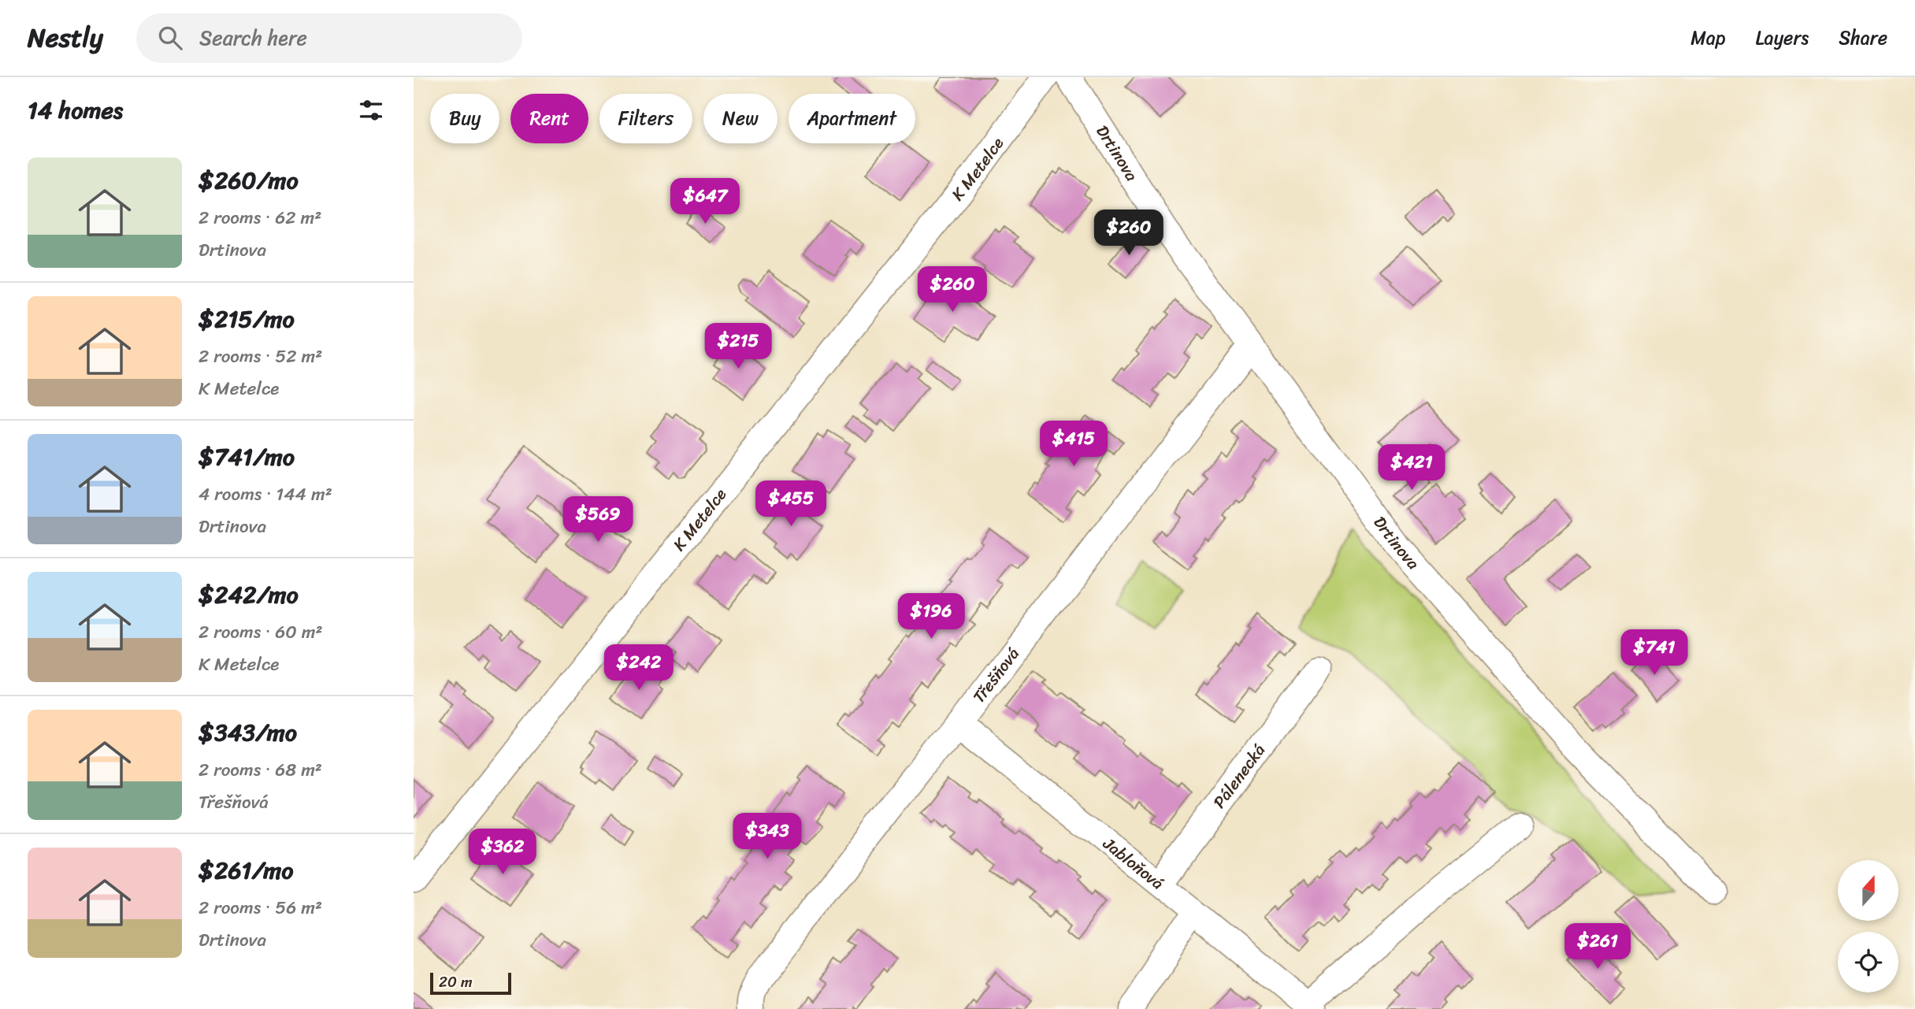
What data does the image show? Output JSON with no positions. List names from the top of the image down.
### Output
{
  "streets": {
    "street": [
      "Drtinova",
      "K Metelce",
      "Třešňová",
      "Pálenecká",
      "Jabloňová"
    ]
  },
  "crossings": [
    ["Drtinova", "Třešňová"],
    ["Třešňová", "Jabloňová"],
    ["Pálenecká", "Jabloňová"]
  ],
  "scale_bar": "20 m",
  "north": "top",
  "page": {
    "header": "Nestly",
    "search": "Search here",
    "nav": ["Map", "Layers", "Share"],
    "heading": "14 homes",
    "chip": [
      "Buy",
      "Rent",
      "Filters",
      "New",
      "Apartment"
    ],
    "list": [
      {
        "name": "$260/mo",
        "note": "2 rooms · 62 m² · Drtinova"
      },
      {
        "name": "$215/mo",
        "note": "2 rooms · 52 m² · K Metelce"
      },
      {
        "name": "$741/mo",
        "note": "4 rooms · 144 m² · Drtinova"
      },
      {
        "name": "$242/mo",
        "note": "2 rooms · 60 m² · K Metelce"
      },
      {
        "name": "$343/mo",
        "note": "2 rooms · 68 m² · Třešňová"
      },
      {
        "name": "$261/mo",
        "note": "2 rooms · 56 m² · Drtinova"
      }
    ],
    "price": [
      "$647",
      "$260",
      "$260",
      "$215",
      "$415",
      "$421",
      "$455",
      "$569",
      "$196",
      "$741",
      "$242",
      "$343",
      "$362",
      "$261"
    ],
    "scale": "20 m"
  }
}
